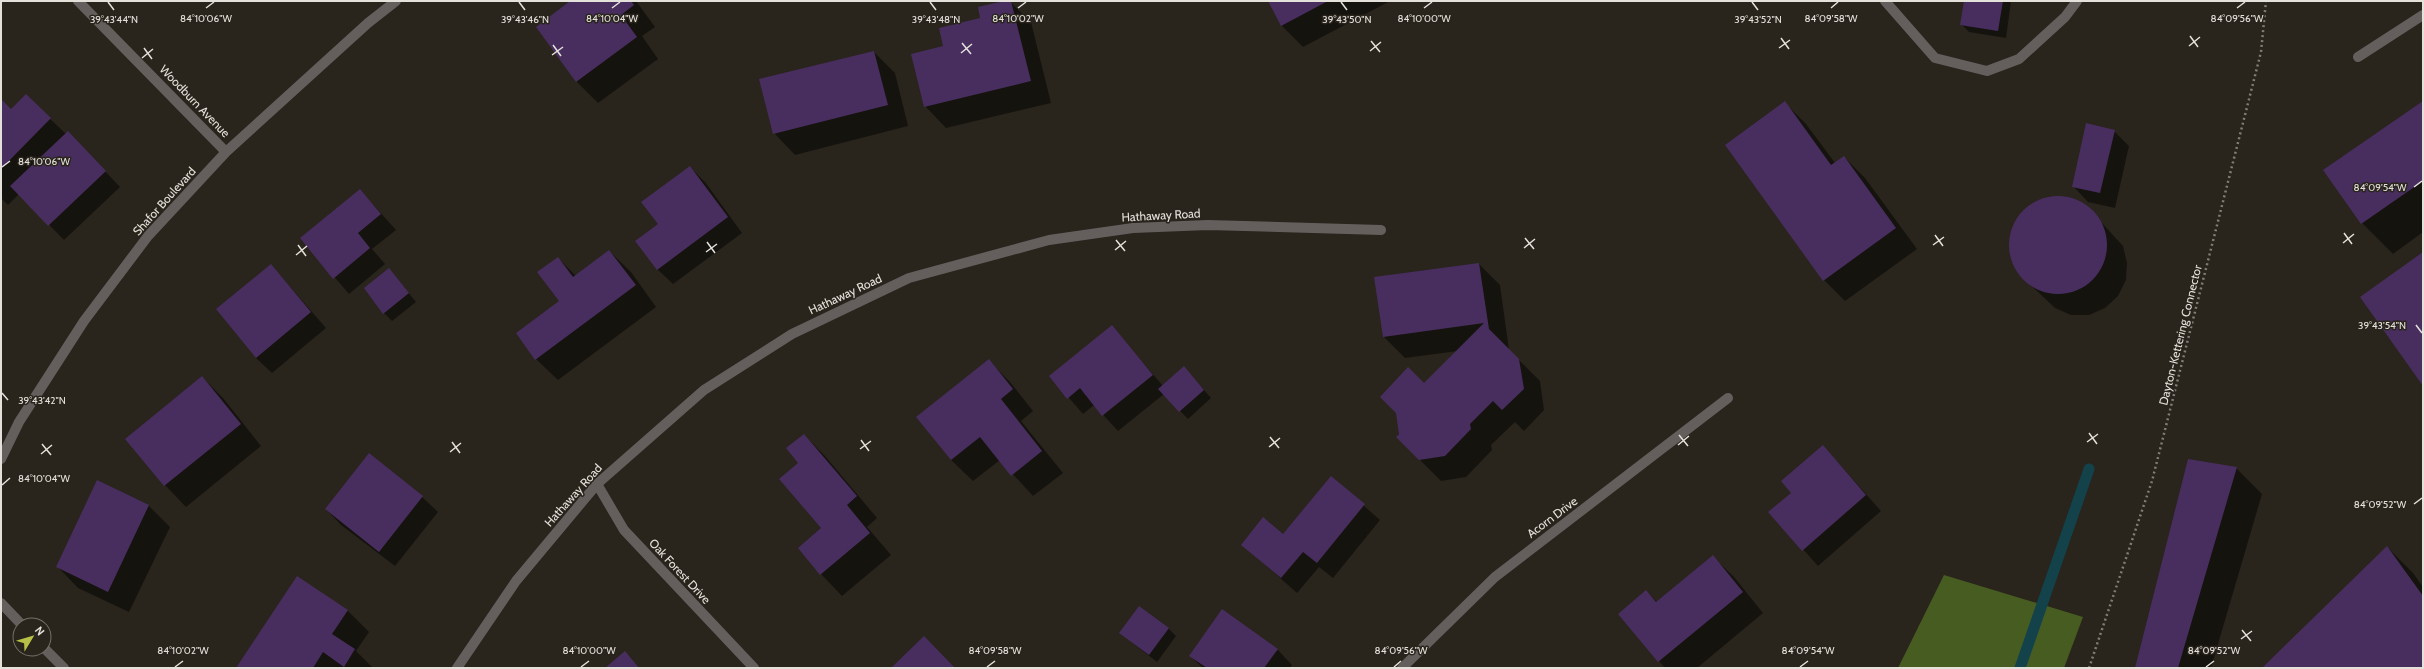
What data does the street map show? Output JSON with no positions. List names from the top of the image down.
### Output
{
  "streets": {
    "street": [
      "Woodburn Avenue",
      "Shafor Boulevard",
      "Hathaway Road",
      "Acorn Drive",
      "Oak Forest Drive"
    ],
    "path": ["Dayton-Kettering Connector"]
  },
  "crossings": [
    ["Woodburn Avenue", "Shafor Boulevard"],
    ["Hathaway Road", "Oak Forest Drive"]
  ],
  "north": "top right",
  "coordinates": [
    "84°10'06\"W",
    "84°10'04\"W",
    "84°10'02\"W",
    "84°10'00\"W",
    "84°09'58\"W",
    "84°09'56\"W",
    "39°43'44\"N",
    "39°43'48\"N",
    "39°43'46\"N",
    "39°43'50\"N",
    "39°43'52\"N",
    "84°09'54\"W",
    "39°43'54\"N",
    "39°43'42\"N",
    "84°09'52\"W"
  ]
}
